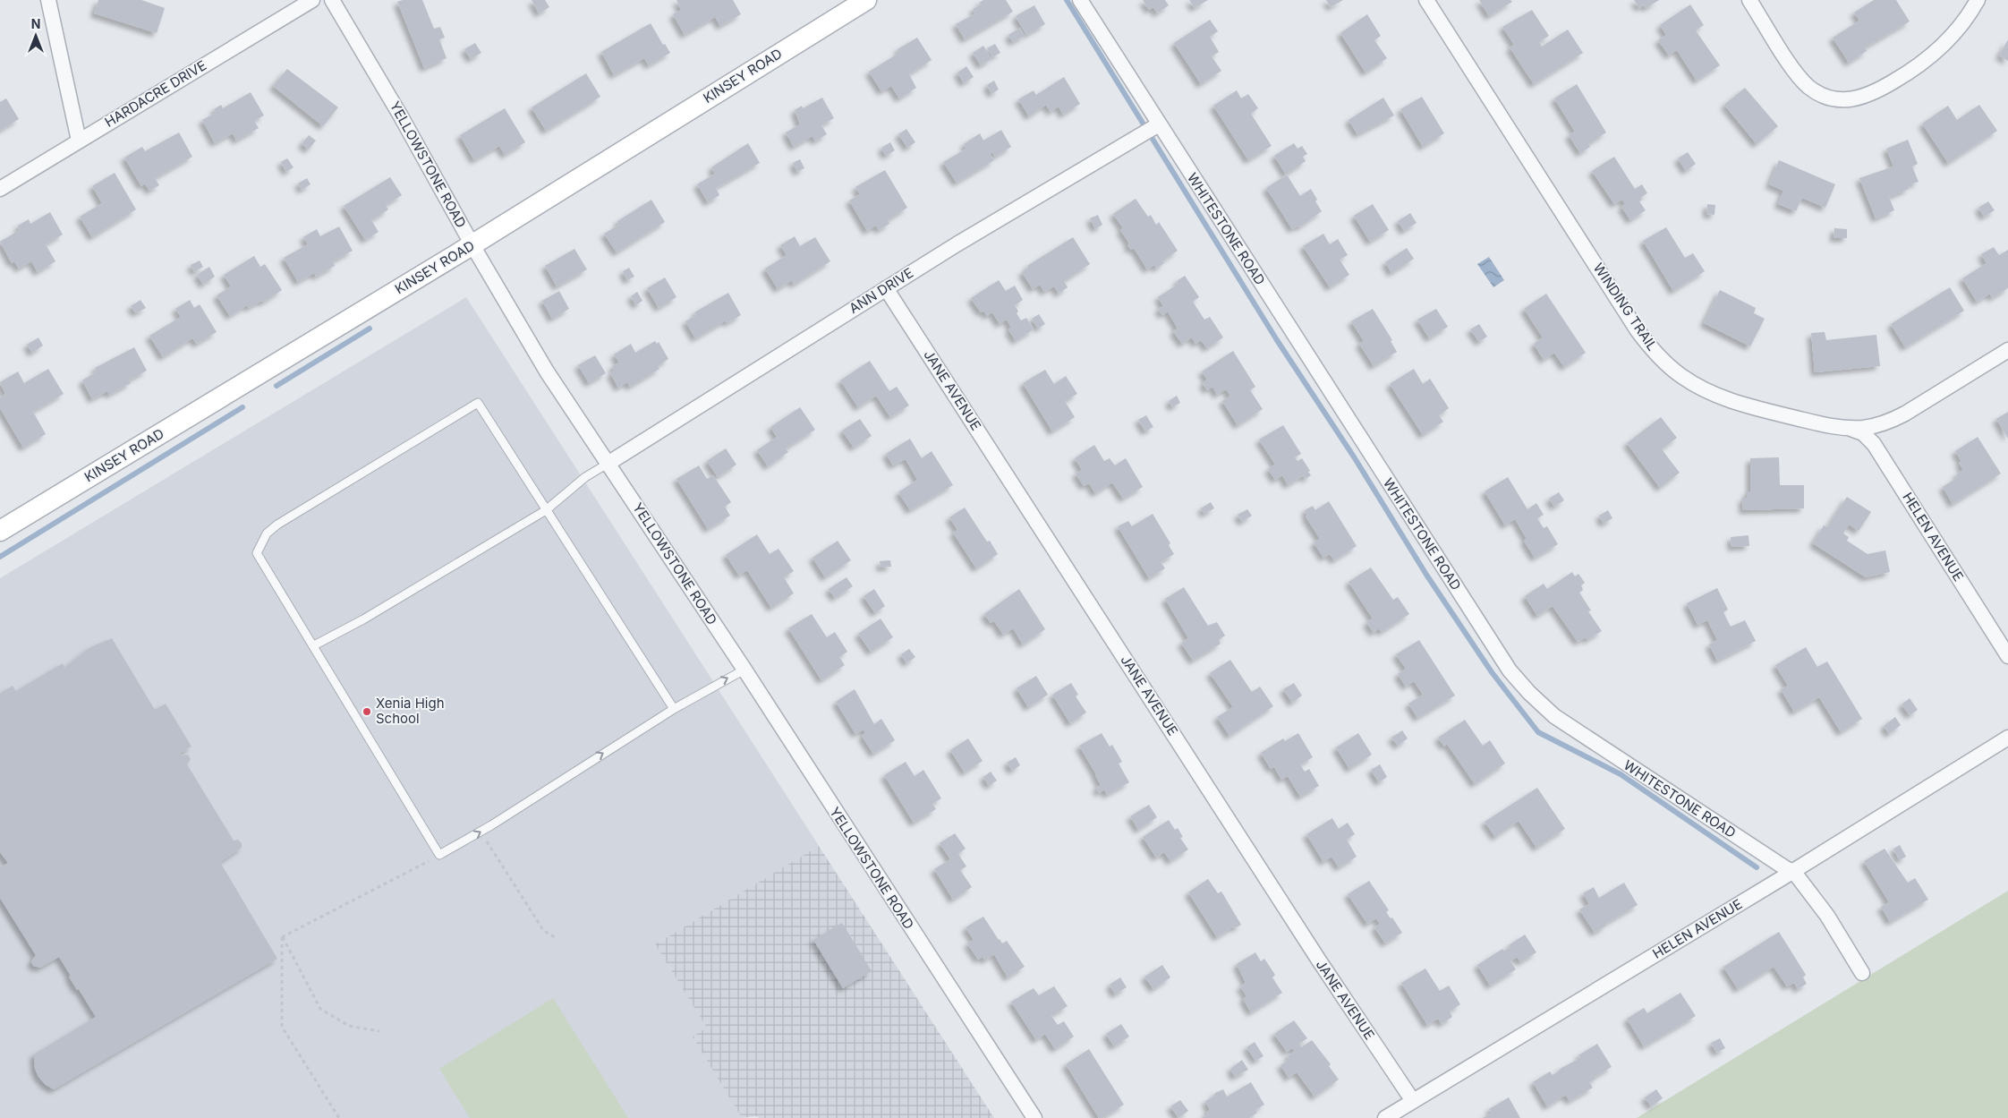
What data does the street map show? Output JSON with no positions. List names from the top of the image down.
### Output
{
  "streets": {
    "street": [
      "KINSEY ROAD",
      "HARDACRE DRIVE",
      "YELLOWSTONE ROAD",
      "WHITESTONE ROAD",
      "ANN DRIVE",
      "WINDING TRAIL",
      "JANE AVENUE",
      "HELEN AVENUE"
    ]
  },
  "crossings": [
    ["KINSEY ROAD", "YELLOWSTONE ROAD"],
    ["YELLOWSTONE ROAD", "ANN DRIVE"],
    ["WHITESTONE ROAD", "ANN DRIVE"],
    ["WHITESTONE ROAD", "HELEN AVENUE"],
    ["ANN DRIVE", "JANE AVENUE"],
    ["WINDING TRAIL", "HELEN AVENUE"],
    ["JANE AVENUE", "HELEN AVENUE"]
  ],
  "places": ["Xenia High School"],
  "north": "top"
}
